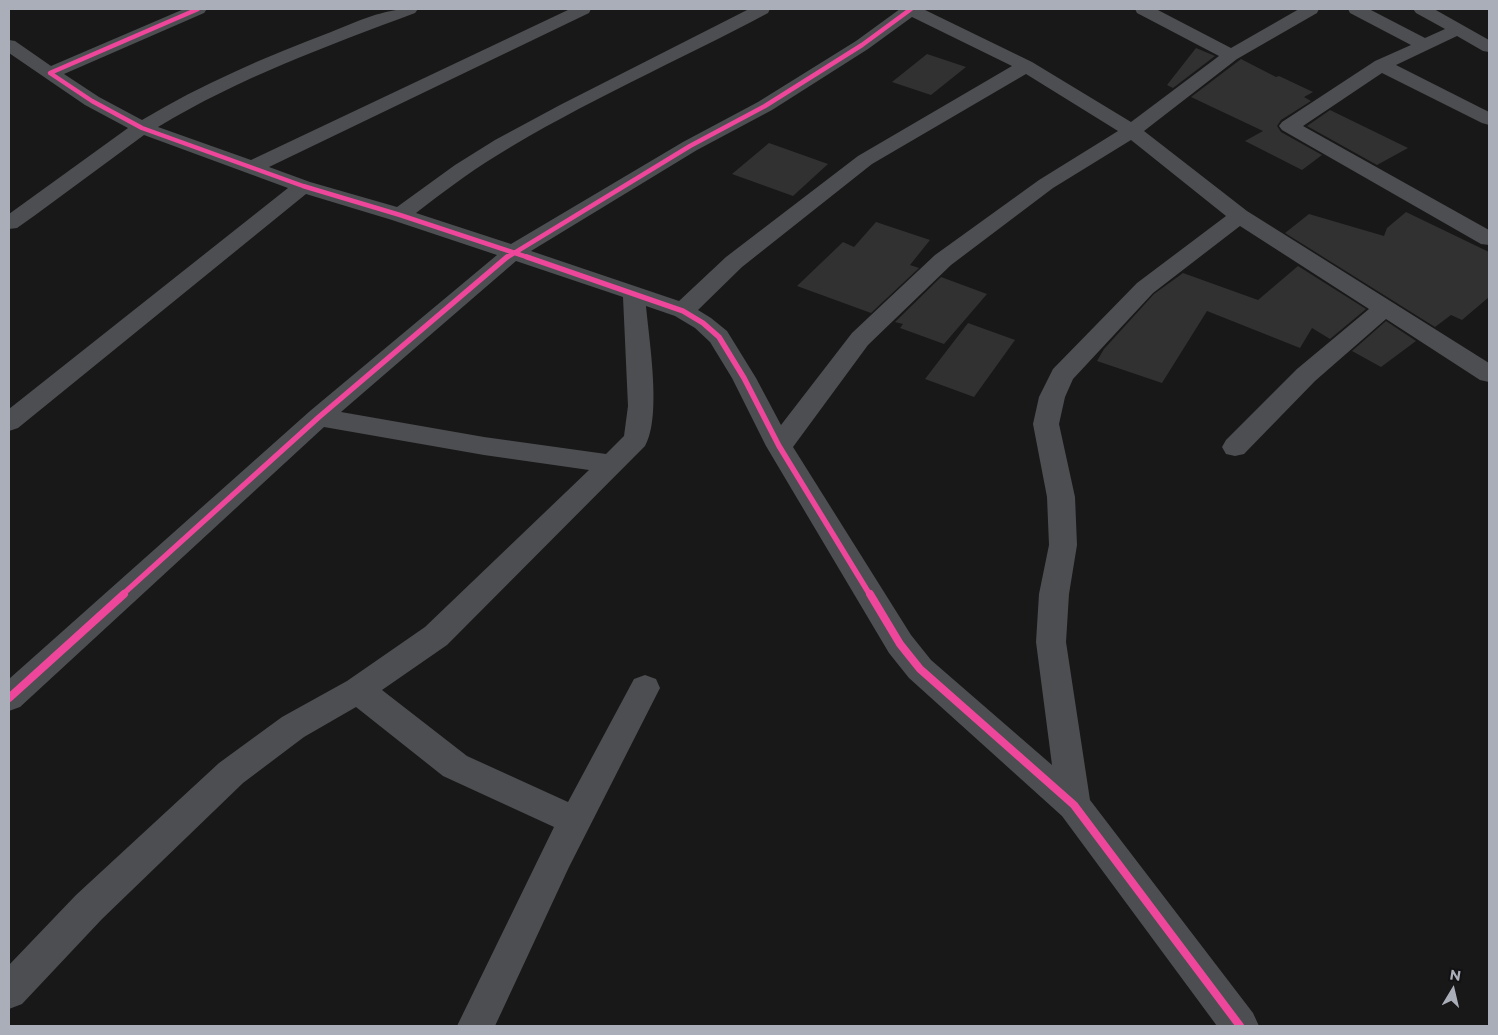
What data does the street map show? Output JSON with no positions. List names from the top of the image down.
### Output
{
  "north": "top"
}
